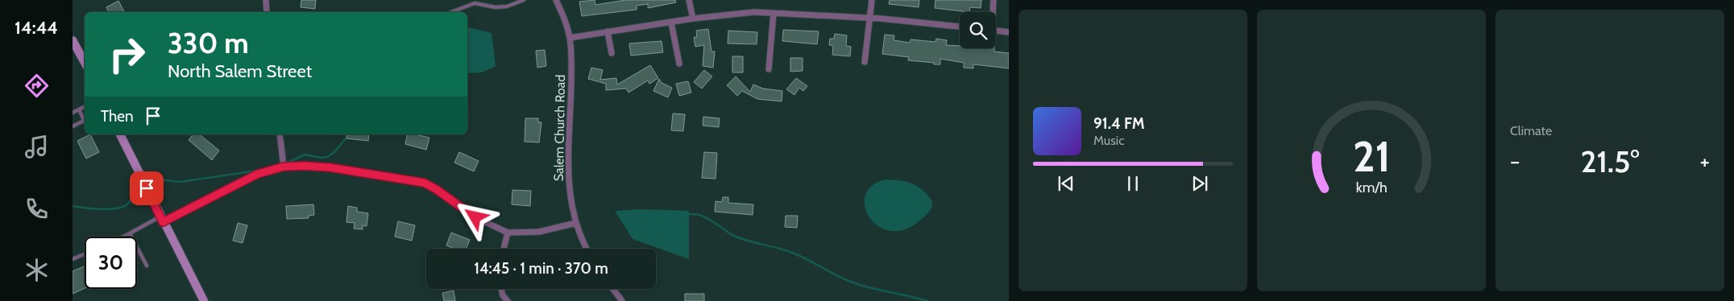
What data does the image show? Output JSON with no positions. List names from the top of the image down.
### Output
{
  "streets": {
    "street": ["Salem Church Road"]
  },
  "page": {
    "tabs": "14:44",
    "tile": "Climate",
    "turn": ["330 m", "North Salem Street"],
    "then": "Then",
    "song": ["91.4 FM", "Music"],
    "heat": ["−", "21.5°", "+"],
    "limit": "30",
    "trip": "14:45 · 1 min · 370 m",
    "gauge": ["21", "km/h"]
  }
}
